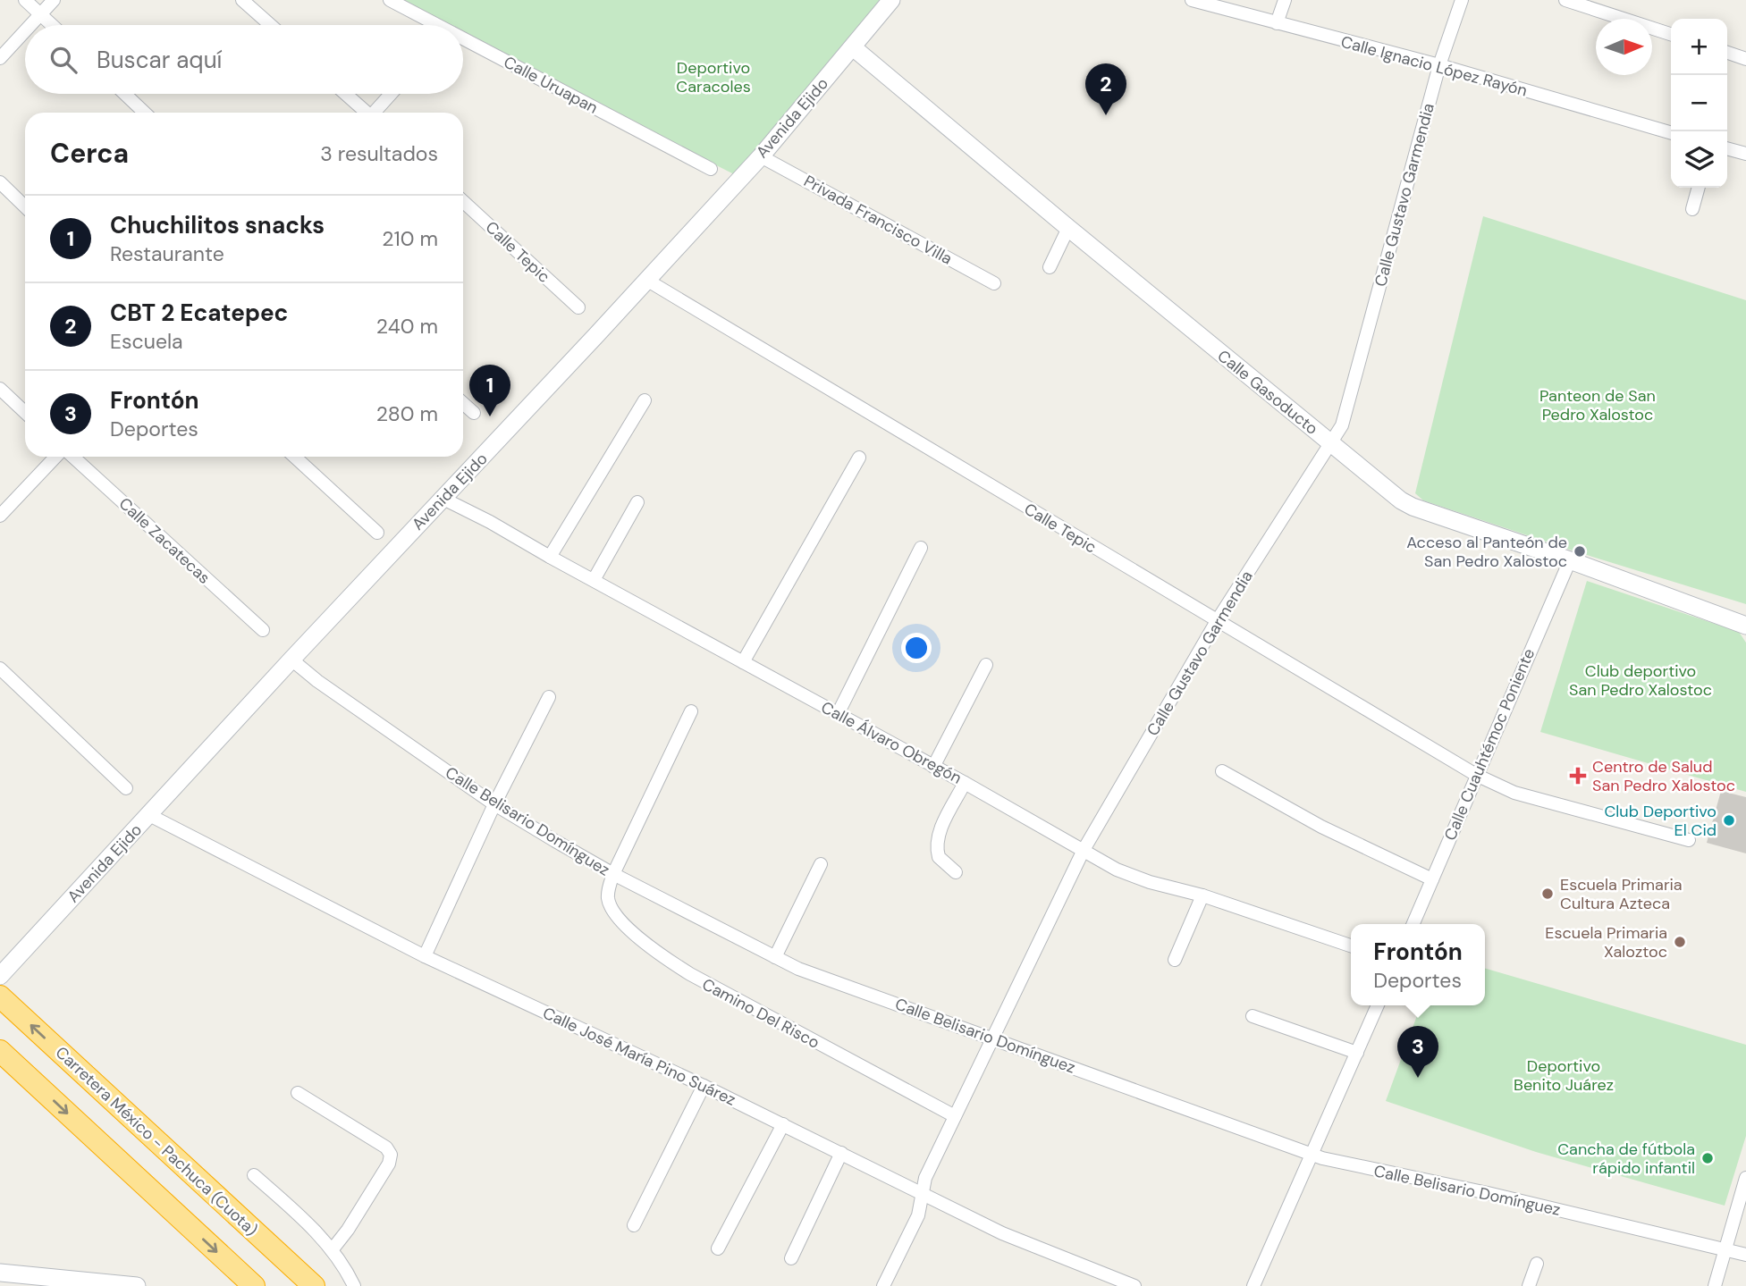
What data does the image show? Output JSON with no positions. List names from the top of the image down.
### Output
{
  "streets": {
    "highway": ["Carretera México - Pachuca (Cuota)"],
    "main road": ["Avenida Ejido", "Calle Gasoducto"],
    "street": [
      "Calle Ignacio López Rayón",
      "Calle Uruapan",
      "Calle Gustavo Garmendia",
      "Privada Francisco Villa",
      "Calle Tepic",
      "Calle Zacatecas",
      "Calle Álvaro Obregón",
      "Calle Cuauhtémoc Poniente",
      "Calle Belisario Domínguez",
      "Camino Del Risco",
      "Calle José María Pino Suárez"
    ]
  },
  "crossings": [
    ["Calle Ignacio López Rayón", "Calle Gustavo Garmendia"],
    ["Avenida Ejido", "Privada Francisco Villa"],
    ["Avenida Ejido", "Calle Tepic"],
    ["Avenida Ejido", "Calle Gasoducto"],
    ["Avenida Ejido", "Calle Álvaro Obregón"],
    ["Avenida Ejido", "Calle Belisario Domínguez"],
    ["Avenida Ejido", "Calle José María Pino Suárez"],
    ["Calle Gustavo Garmendia", "Calle Tepic"],
    ["Calle Gustavo Garmendia", "Calle Gasoducto"],
    ["Calle Gustavo Garmendia", "Calle Álvaro Obregón"],
    ["Calle Gustavo Garmendia", "Calle Belisario Domínguez"],
    ["Calle Gustavo Garmendia", "Camino Del Risco"],
    ["Calle Gustavo Garmendia", "Calle José María Pino Suárez"],
    ["Calle Tepic", "Calle Cuauhtémoc Poniente"],
    ["Calle Gasoducto", "Calle Cuauhtémoc Poniente"],
    ["Calle Belisario Domínguez", "Camino Del Risco"]
  ],
  "parks": [
    "Deportivo Caracoles",
    "Panteon de San Pedro Xalostoc",
    "Club deportivo San Pedro Xalostoc",
    "Deportivo Benito Juárez"
  ],
  "places": {
    "other": [
      "Acceso al Panteón de San Pedro Xalostoc",
      "Club Deportivo El Cid",
      "Escuela Primaria Cultura Azteca",
      "Escuela Primaria Xaloztoc",
      "Cancha de fútbola rápido infantil"
    ],
    "health": ["Centro de Salud San Pedro Xalostoc"]
  },
  "north": "right",
  "page": {
    "map_buttons": ["+", "−"],
    "search": "Buscar aquí",
    "pins": ["2", "1", "3"],
    "heading": ["Cerca", "3 resultados"],
    "list": [
      {
        "mark": "1",
        "name": "Chuchilitos snacks",
        "note": "Restaurante",
        "value": "210 m"
      },
      {
        "mark": "2",
        "name": "CBT 2 Ecatepec",
        "note": "Escuela",
        "value": "240 m"
      },
      {
        "mark": "3",
        "name": "Frontón",
        "note": "Deportes",
        "value": "280 m"
      }
    ],
    "popup": ["Frontón", "Deportes"]
  }
}
